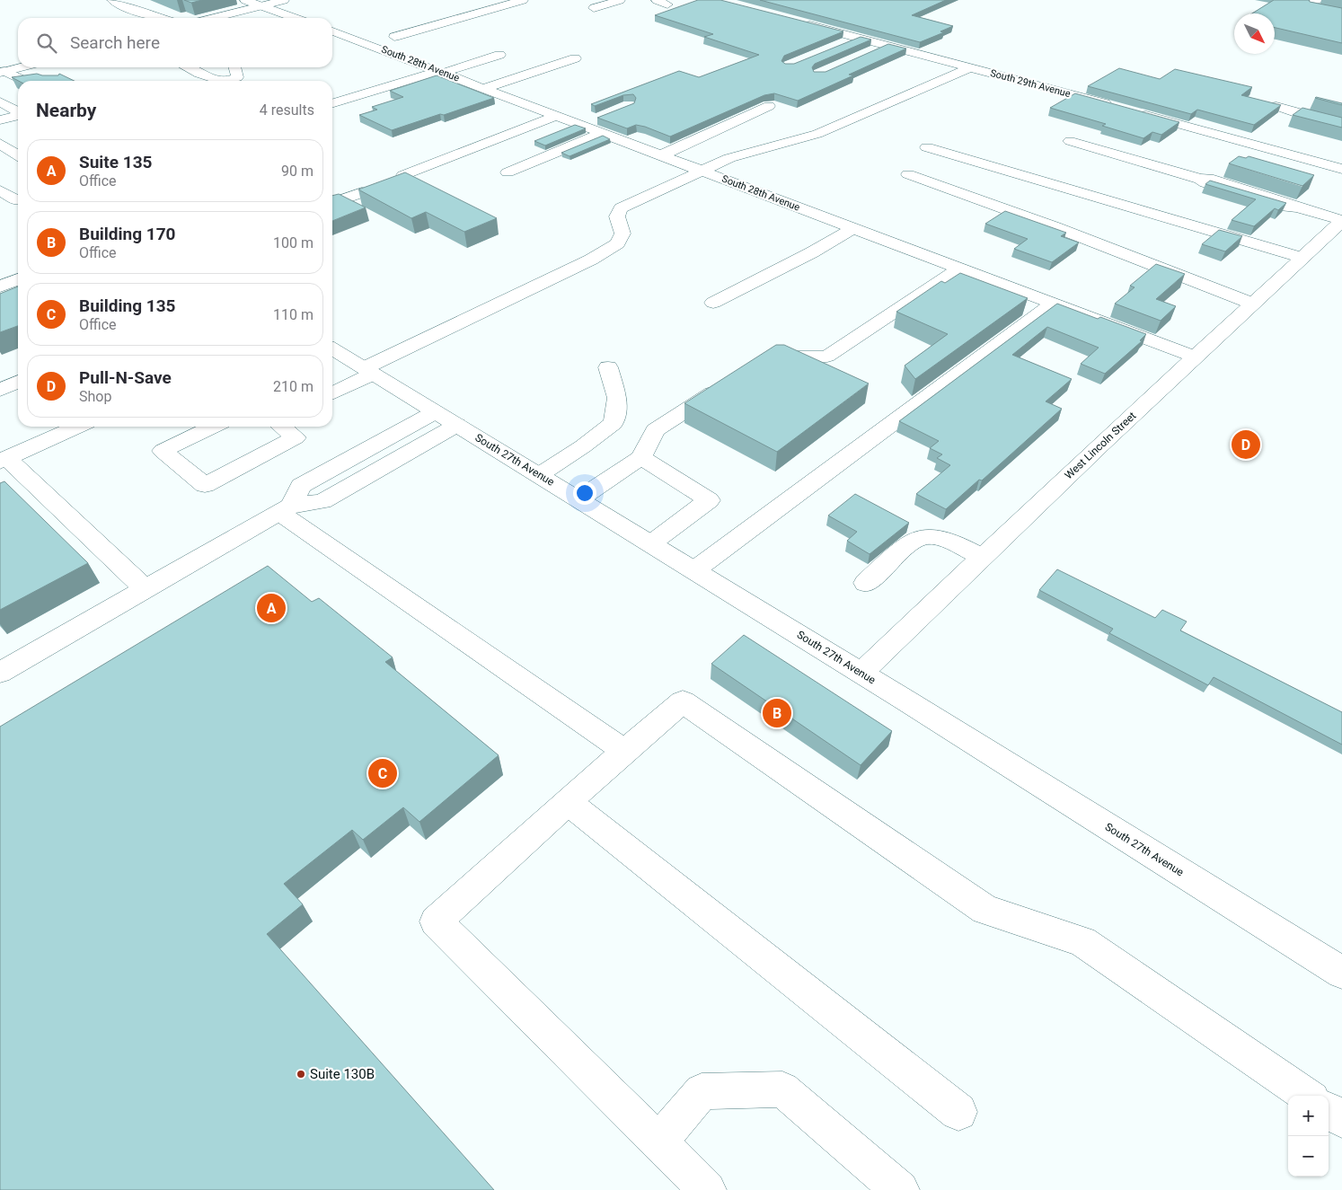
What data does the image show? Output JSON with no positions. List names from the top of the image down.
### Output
{
  "streets": {
    "street": [
      "South 28th Avenue",
      "South 29th Avenue",
      "West Lincoln Street",
      "South 27th Avenue"
    ]
  },
  "crossings": [
    ["South 28th Avenue", "West Lincoln Street"],
    ["West Lincoln Street", "South 27th Avenue"]
  ],
  "places": ["Suite 130B"],
  "north": "bottom right",
  "page": {
    "search": "Search here",
    "heading": ["Nearby", "4 results"],
    "list": [
      {
        "mark": "A",
        "name": "Suite 135",
        "note": "Office",
        "value": "90 m"
      },
      {
        "mark": "B",
        "name": "Building 170",
        "note": "Office",
        "value": "100 m"
      },
      {
        "mark": "C",
        "name": "Building 135",
        "note": "Office",
        "value": "110 m"
      },
      {
        "mark": "D",
        "name": "Pull-N-Save",
        "note": "Shop",
        "value": "210 m"
      }
    ],
    "pins": [
      "D",
      "A",
      "B",
      "C"
    ],
    "map_buttons": ["+", "−"]
  }
}
